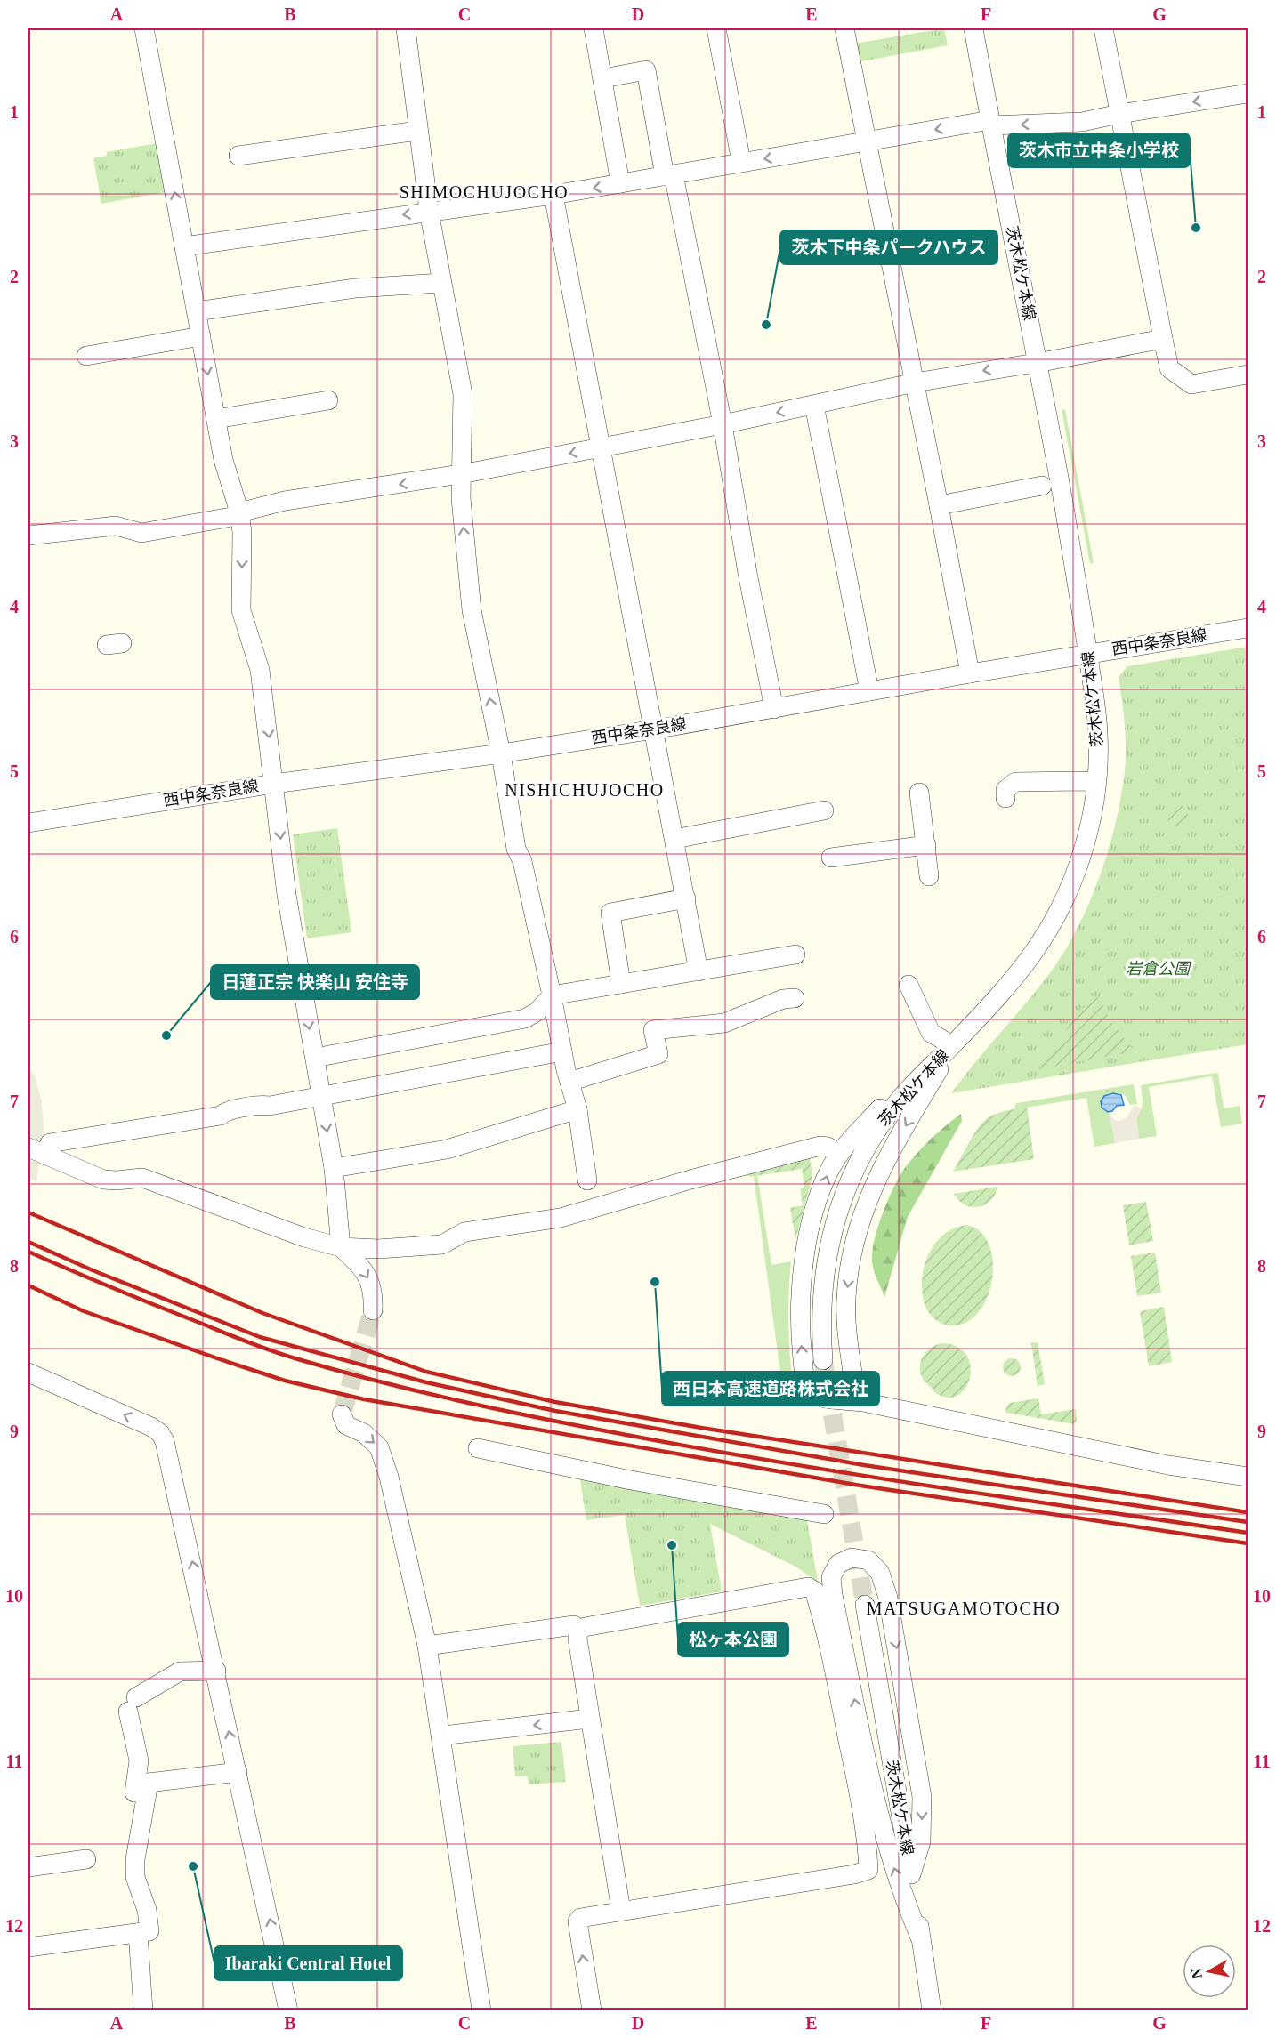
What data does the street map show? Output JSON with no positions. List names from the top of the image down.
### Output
{
  "streets": {
    "street": ["茨木松ケ本線", "西中条奈良線"]
  },
  "crossings": [
    ["茨木松ケ本線", "西中条奈良線"]
  ],
  "districts": ["SHIMOCHUJOCHO", "NISHICHUJOCHO", "MATSUGAMOTOCHO"],
  "parks": ["岩倉公園"],
  "places": [
    "茨木市立中条小学校",
    "茨木下中条パークハウス",
    "日蓮正宗 快楽山 安住寺",
    "西日本高速道路株式会社",
    "松ヶ本公園",
    "Ibaraki Central Hotel"
  ],
  "north": "left",
  "grid": {
    "columns": [
      "A",
      "B",
      "C",
      "D",
      "E",
      "F",
      "G"
    ],
    "rows": [
      "1",
      "2",
      "3",
      "4",
      "5",
      "6",
      "7",
      "8",
      "9",
      "10",
      "11",
      "12"
    ]
  }
}
